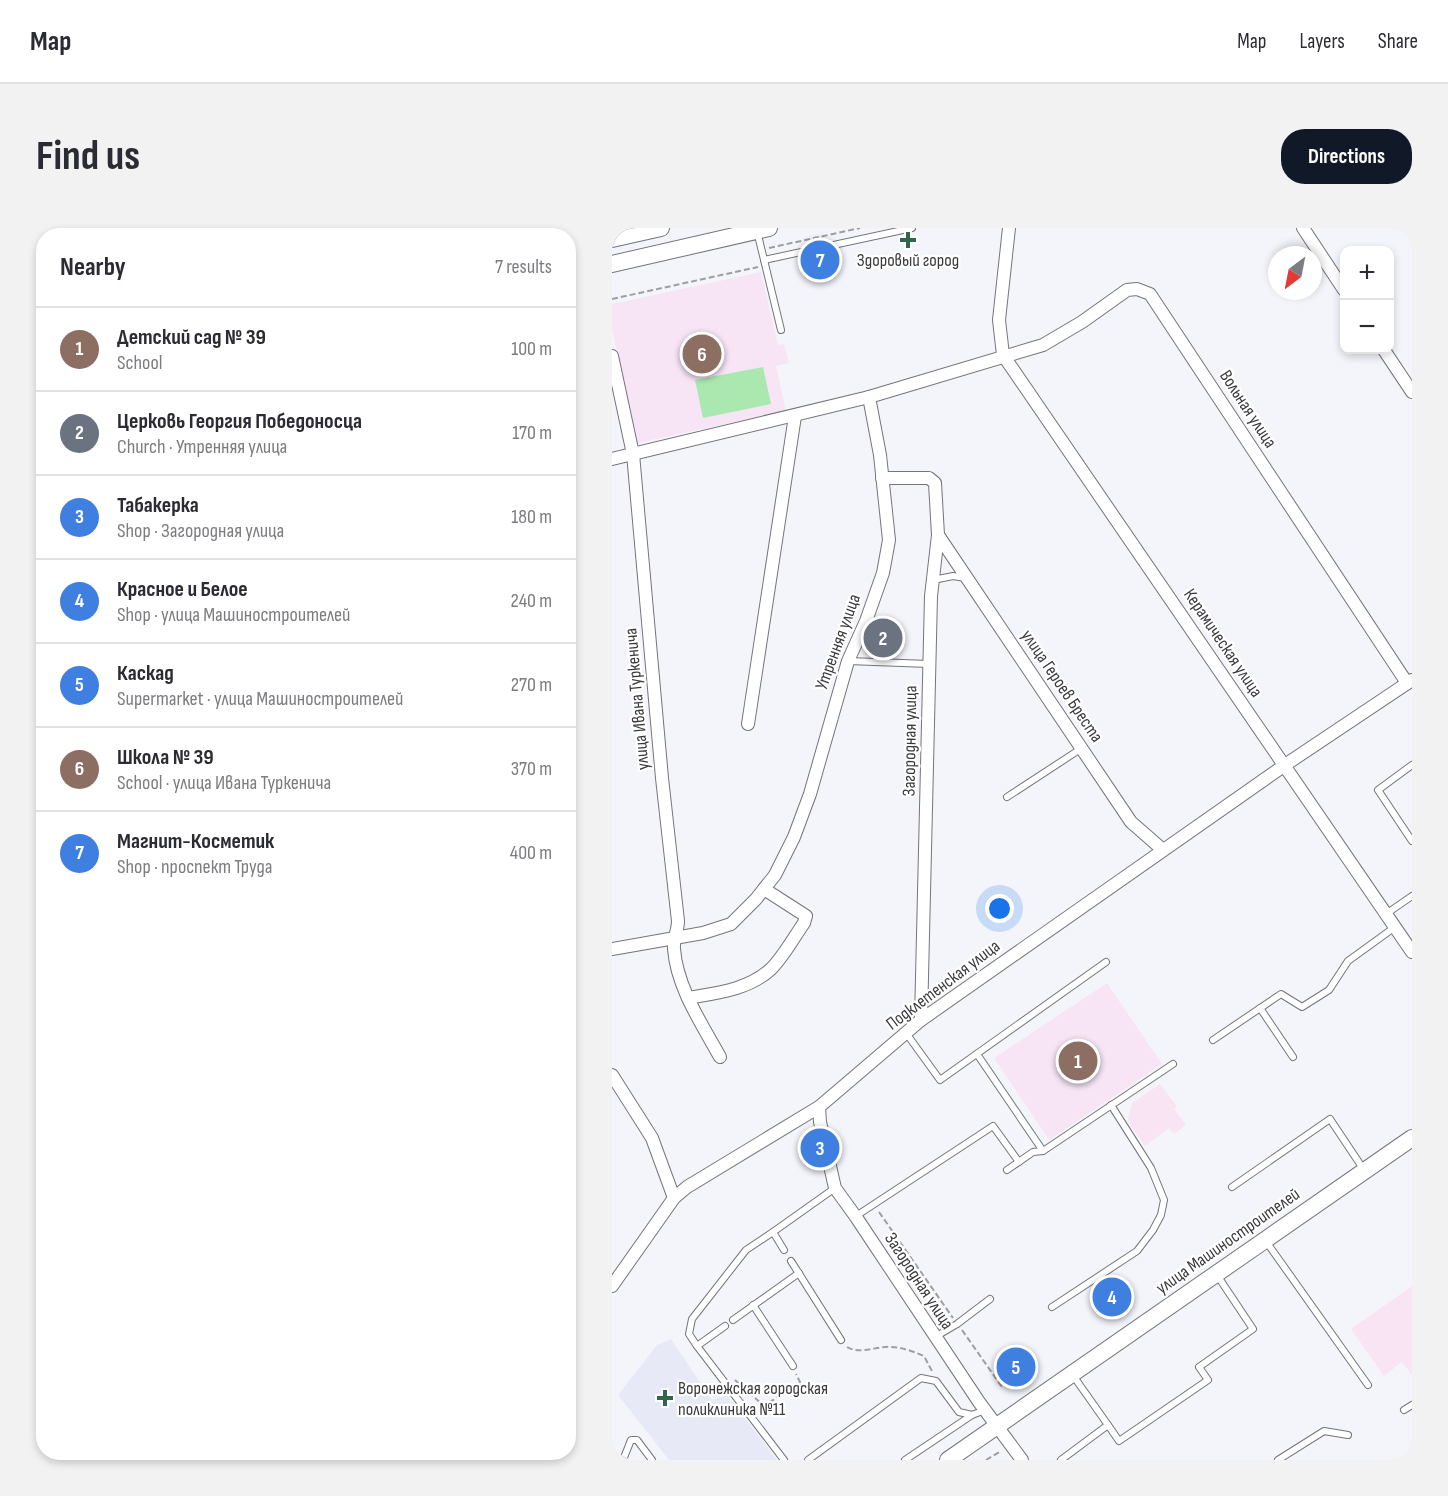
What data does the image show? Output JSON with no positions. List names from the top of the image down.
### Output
{
  "streets": {
    "street": [
      "Вольная улица",
      "Утренняя улица",
      "Керамическая улица",
      "улица Героев Бреста",
      "улица Ивана Туркенича",
      "Загородная улица",
      "Подклетенская улица",
      "улица Машиностроителей"
    ]
  },
  "crossings": [
    ["Вольная улица", "Керамическая улица"],
    ["Вольная улица", "Подклетенская улица"],
    ["Утренняя улица", "улица Ивана Туркенича"],
    ["Утренняя улица", "Загородная улица"],
    ["Керамическая улица", "Подклетенская улица"],
    ["улица Героев Бреста", "Загородная улица"],
    ["улица Героев Бреста", "Подклетенская улица"],
    ["Загородная улица", "Подклетенская улица"],
    ["Загородная улица", "улица Машиностроителей"]
  ],
  "places": {
    "health": ["Здоровый город", "Воронежская городская поликлиника №11"]
  },
  "north": "bottom left",
  "page": {
    "header": "Map",
    "nav": ["Map", "Layers", "Share"],
    "buttons": "Directions",
    "title": "Find us",
    "heading": ["Nearby", "7 results"],
    "pins": [
      "7",
      "6",
      "2",
      "1",
      "3",
      "4",
      "5"
    ],
    "map_buttons": ["+", "−"],
    "list": [
      {
        "mark": "1",
        "name": "Детский сад № 39",
        "note": "School",
        "value": "100 m"
      },
      {
        "mark": "2",
        "name": "Церковь Георгия Победоносца",
        "note": "Church · Утренняя улица",
        "value": "170 m"
      },
      {
        "mark": "3",
        "name": "Табакерка",
        "note": "Shop · Загородная улица",
        "value": "180 m"
      },
      {
        "mark": "4",
        "name": "Красное и Белое",
        "note": "Shop · улица Машиностроителей",
        "value": "240 m"
      },
      {
        "mark": "5",
        "name": "Каскад",
        "note": "Supermarket · улица Машиностроителей",
        "value": "270 m"
      },
      {
        "mark": "6",
        "name": "Школа № 39",
        "note": "School · улица Ивана Туркенича",
        "value": "370 m"
      },
      {
        "mark": "7",
        "name": "Магнит-Косметик",
        "note": "Shop · проспект Труда",
        "value": "400 m"
      }
    ]
  }
}
